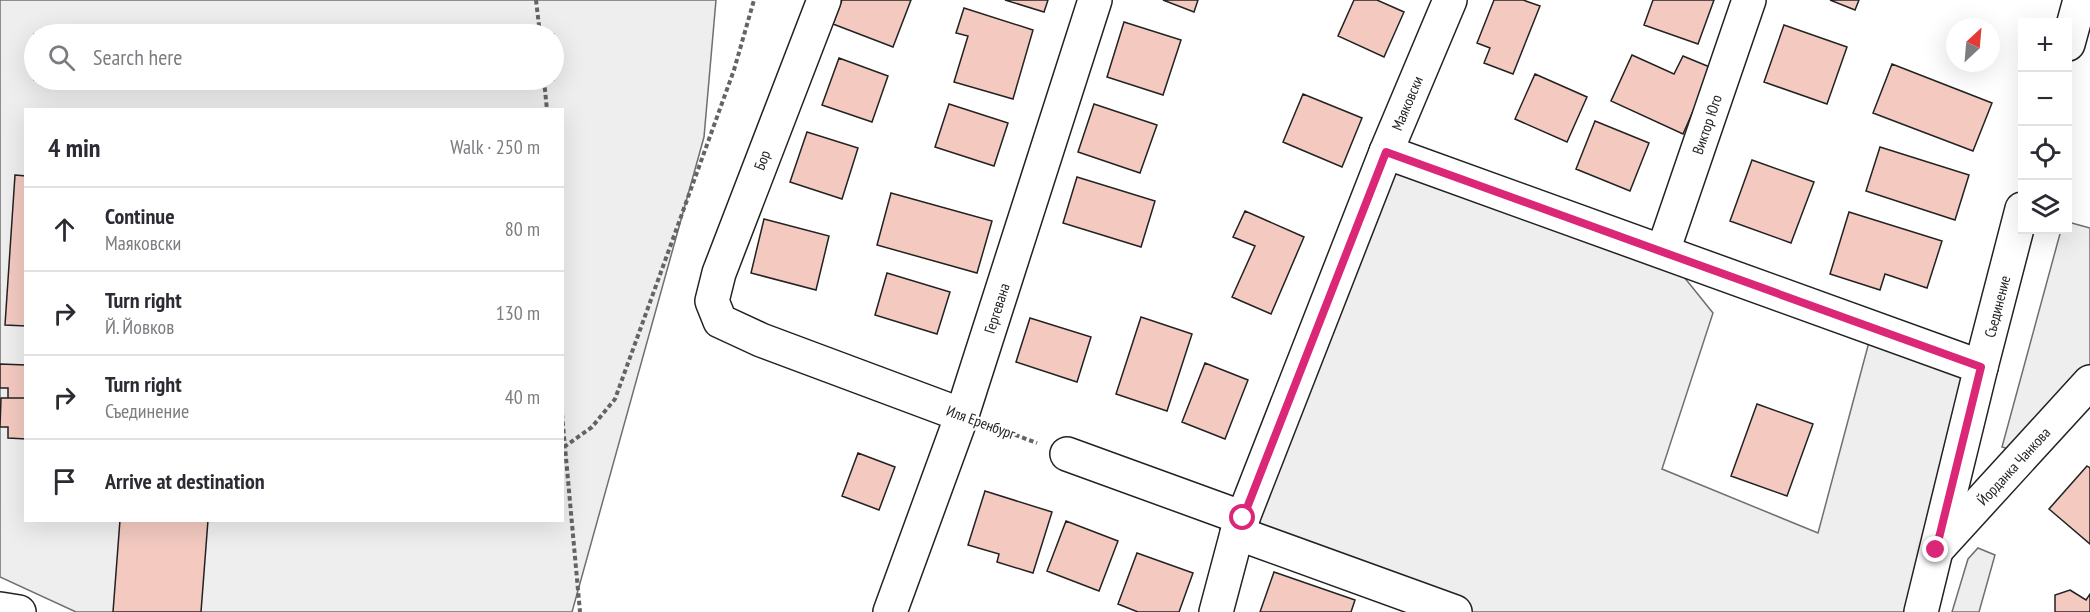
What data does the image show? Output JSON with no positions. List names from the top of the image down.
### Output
{
  "streets": {
    "street": [
      "Маяковски",
      "Виктор Юго",
      "Бор",
      "Съединение",
      "Гергевана",
      "Иля Еренбург",
      "Йорданка Чанкова"
    ]
  },
  "crossings": [
    ["Бор", "Иля Еренбург"],
    ["Съединение", "Йорданка Чанкова"],
    ["Гергевана", "Иля Еренбург"]
  ],
  "north": "top right",
  "page": {
    "map_buttons": ["+", "−"],
    "search": "Search here",
    "heading": ["4 min", "Walk · 250 m"],
    "list": [
      ["Continue", "Маяковски", "80 m"],
      ["Turn right", "Й. Йовков", "130 m"],
      ["Turn right", "Съединение", "40 m"],
      "Arrive at destination"
    ]
  }
}
